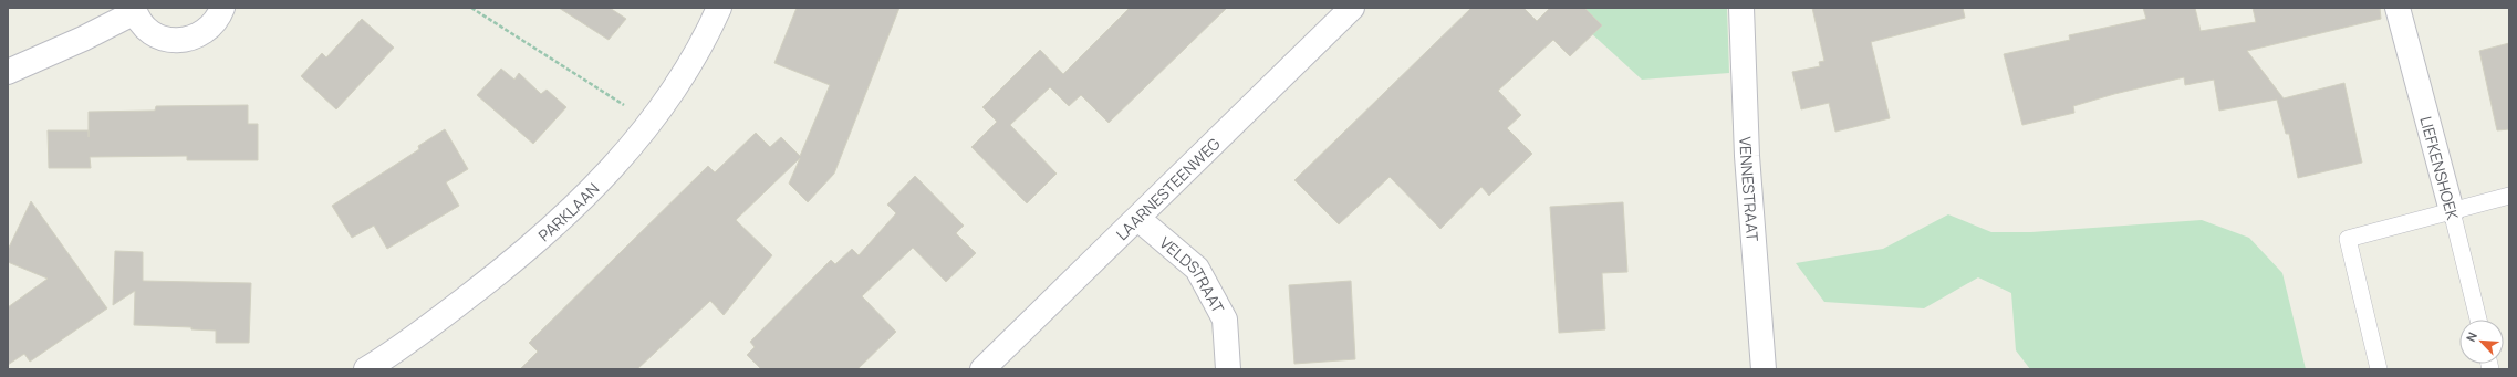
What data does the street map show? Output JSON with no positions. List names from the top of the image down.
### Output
{
  "streets": {
    "street": [
      "LIEFKENSHOEK",
      "LAARNESTEENWEG",
      "VENNESTRAAT",
      "PARKLAAN",
      "VELDSTRAAT"
    ]
  },
  "crossings": [
    ["LAARNESTEENWEG", "VELDSTRAAT"]
  ],
  "north": "top left"
}
